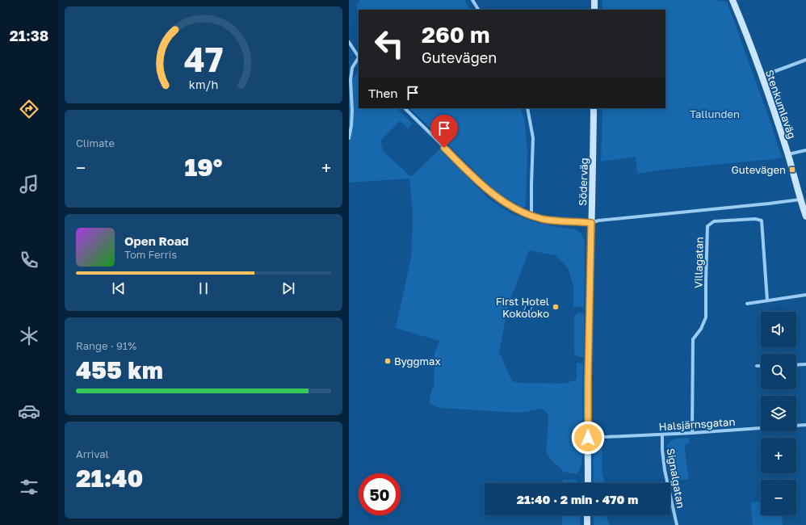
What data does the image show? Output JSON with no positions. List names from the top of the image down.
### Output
{
  "streets": {
    "main road": ["Stenkumlaväg", "Söderväg"],
    "street": ["Villagatan", "Halsjärnsgatan", "Signalgatan"]
  },
  "crossings": [
    ["Söderväg", "Halsjärnsgatan"],
    ["Villagatan", "Halsjärnsgatan"],
    ["Halsjärnsgatan", "Signalgatan"]
  ],
  "parks": ["Tallunden"],
  "places": {
    "transit": ["Gutevägen"],
    "other": ["First Hotel Kokoloko", "Byggmax"]
  },
  "page": {
    "tabs": "21:38",
    "turn": ["260 m", "Gutevägen"],
    "then": "Then",
    "tile": [
      "Climate",
      ["Range · 91%", "455 km"],
      ["Arrival", "21:40"]
    ],
    "heat": ["−", "19°", "+"],
    "song": ["Open Road", "Tom Ferris"],
    "map_buttons": ["+", "−"],
    "limit": "50",
    "trip": "21:40 · 2 min · 470 m",
    "gauge": ["47", "km/h"]
  }
}
